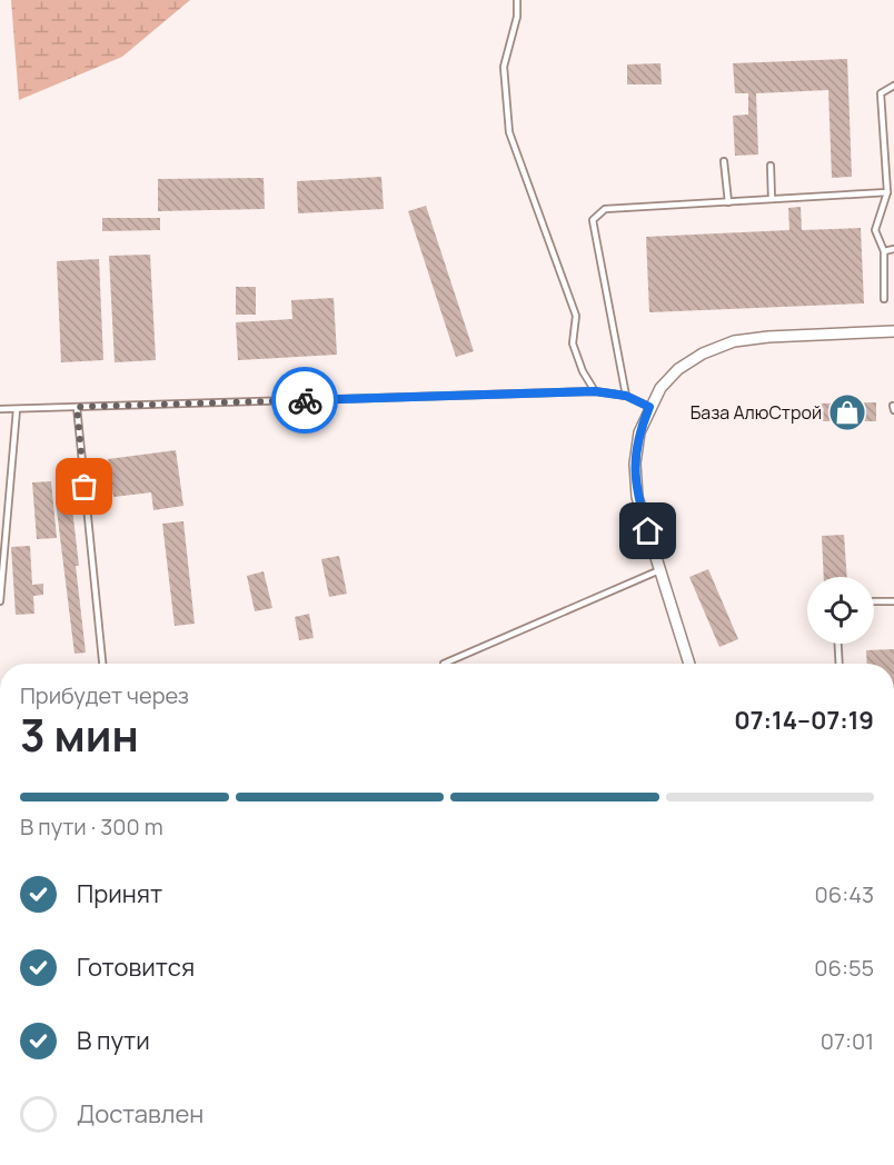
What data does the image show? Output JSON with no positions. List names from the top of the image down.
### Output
{
  "places": {
    "shop": ["База АлюСтрой"]
  },
  "page": {
    "heading": ["3 мин", "Прибудет через", "07:14–07:19"],
    "bar": "В пути · 300 m",
    "list": [
      ["Принят", "06:43"],
      ["Готовится", "06:55"],
      ["В пути", "07:01"],
      "Доставлен"
    ]
  }
}
